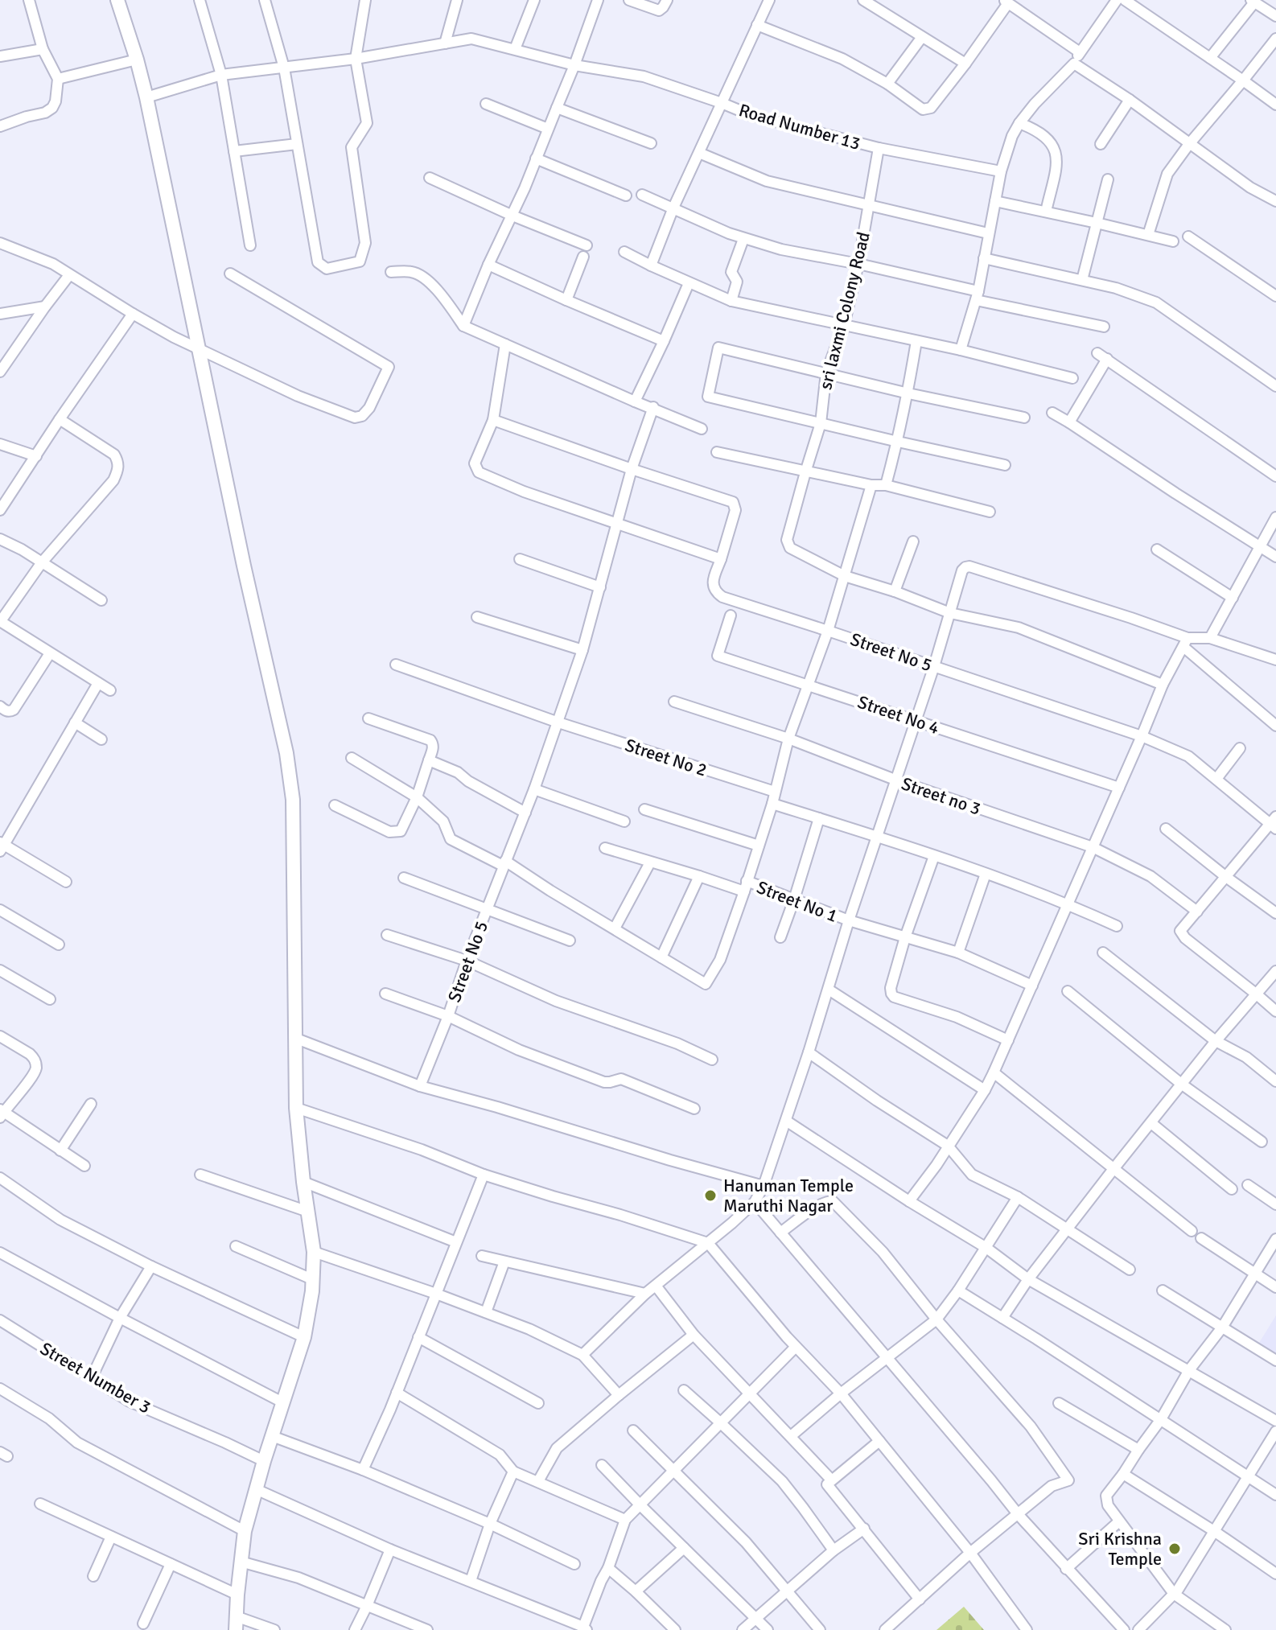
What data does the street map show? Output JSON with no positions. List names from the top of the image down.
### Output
{
  "streets": {
    "street": [
      "Road Number 13",
      "sri laxmi Colony Road",
      "Street No 5",
      "Street No 4",
      "Street No 2",
      "Street no 3",
      "Street No 1",
      "Street Number 3"
    ]
  },
  "crossings": [
    ["Road Number 13", "sri laxmi Colony Road"],
    ["Street No 5", "Street No 2"]
  ],
  "places": ["Hanuman Temple Maruthi Nagar", "Sri Krishna Temple"]
}
